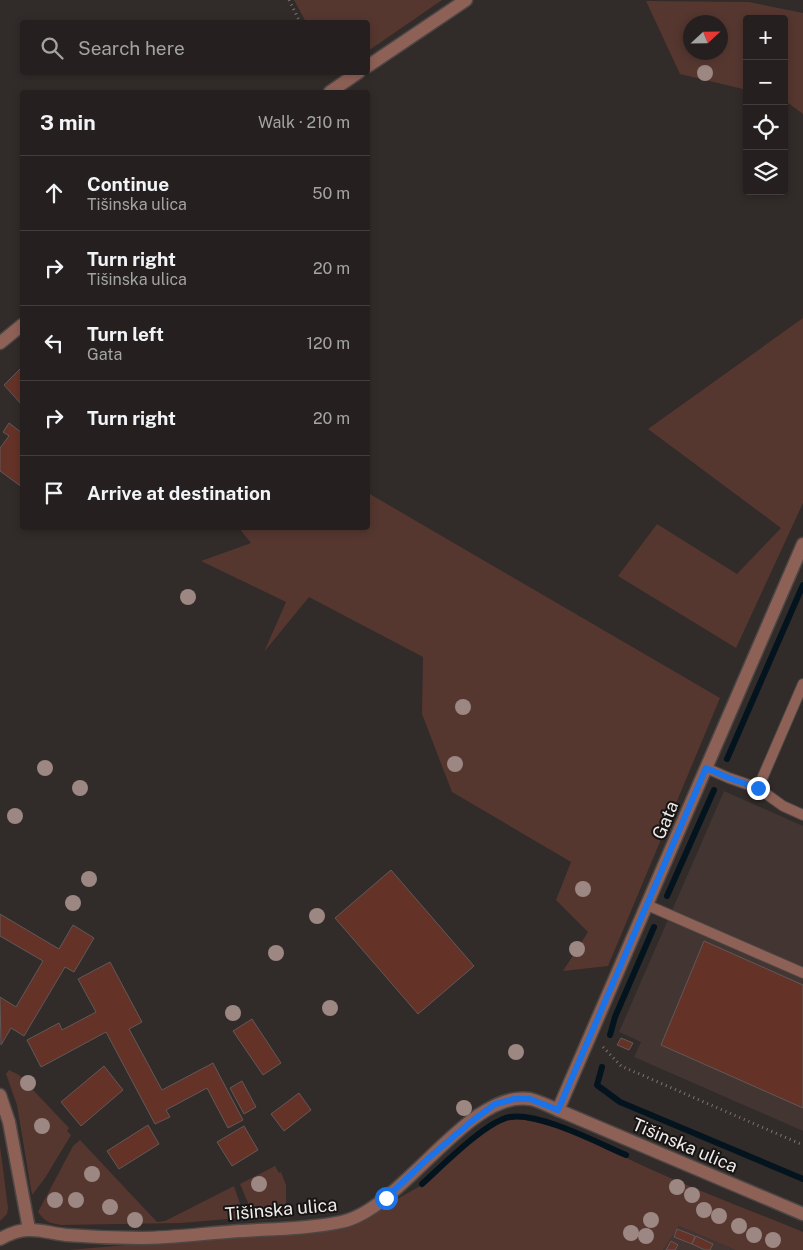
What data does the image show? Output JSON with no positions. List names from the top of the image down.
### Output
{
  "streets": {
    "street": ["Gata", "Tišinska ulica"]
  },
  "crossings": [
    ["Gata", "Tišinska ulica"]
  ],
  "north": "right",
  "page": {
    "map_buttons": ["+", "−"],
    "search": "Search here",
    "heading": ["3 min", "Walk · 210 m"],
    "list": [
      ["Continue", "Tišinska ulica", "50 m"],
      ["Turn right", "Tišinska ulica", "20 m"],
      ["Turn left", "Gata", "120 m"],
      ["Turn right", "20 m"],
      "Arrive at destination"
    ]
  }
}
